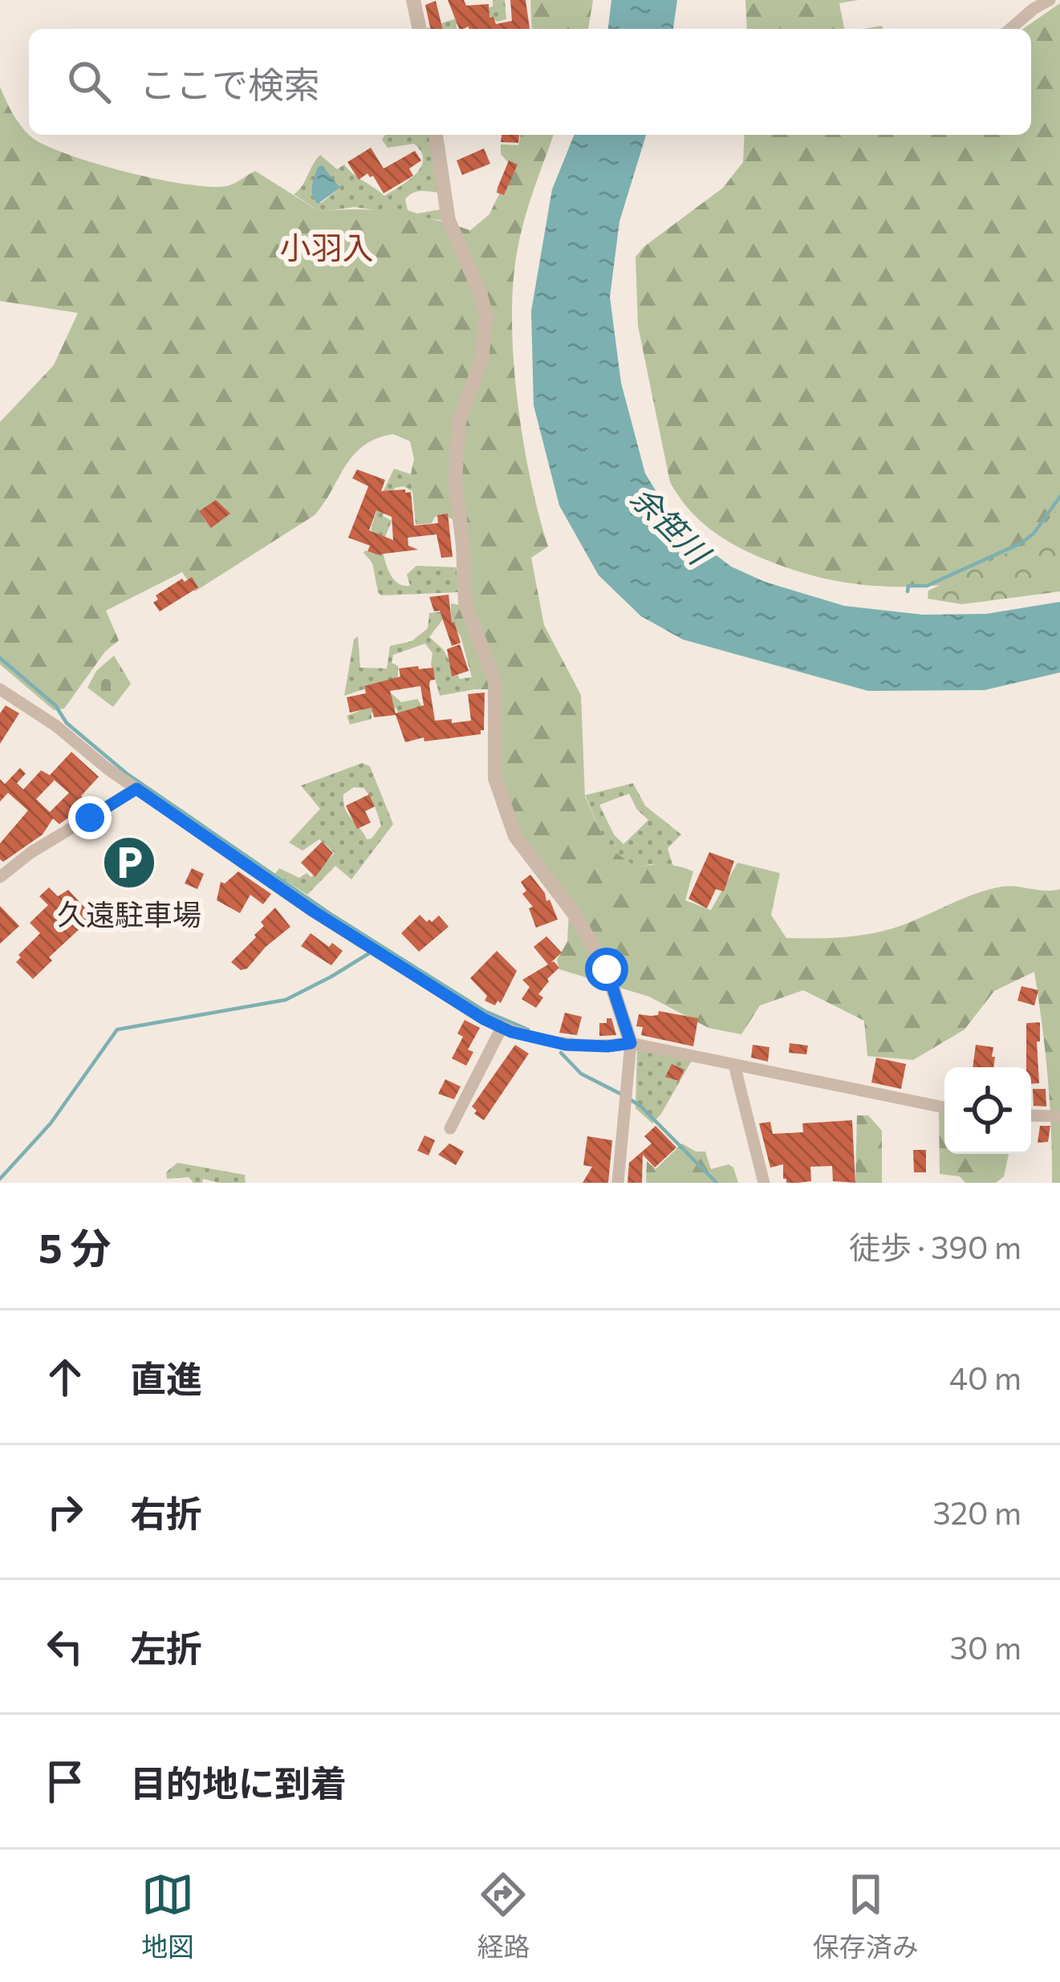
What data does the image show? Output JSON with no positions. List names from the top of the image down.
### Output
{
  "districts": ["小羽入"],
  "water": ["余笹川"],
  "places": {
    "parking": ["久遠駐車場"]
  },
  "page": {
    "search": "ここで検索",
    "heading": ["5 分", "徒歩 · 390 m"],
    "list": [
      ["直進", "40 m"],
      ["右折", "320 m"],
      ["左折", "30 m"],
      "目的地に到着"
    ],
    "nav": ["地図", "経路", "保存済み"]
  }
}
